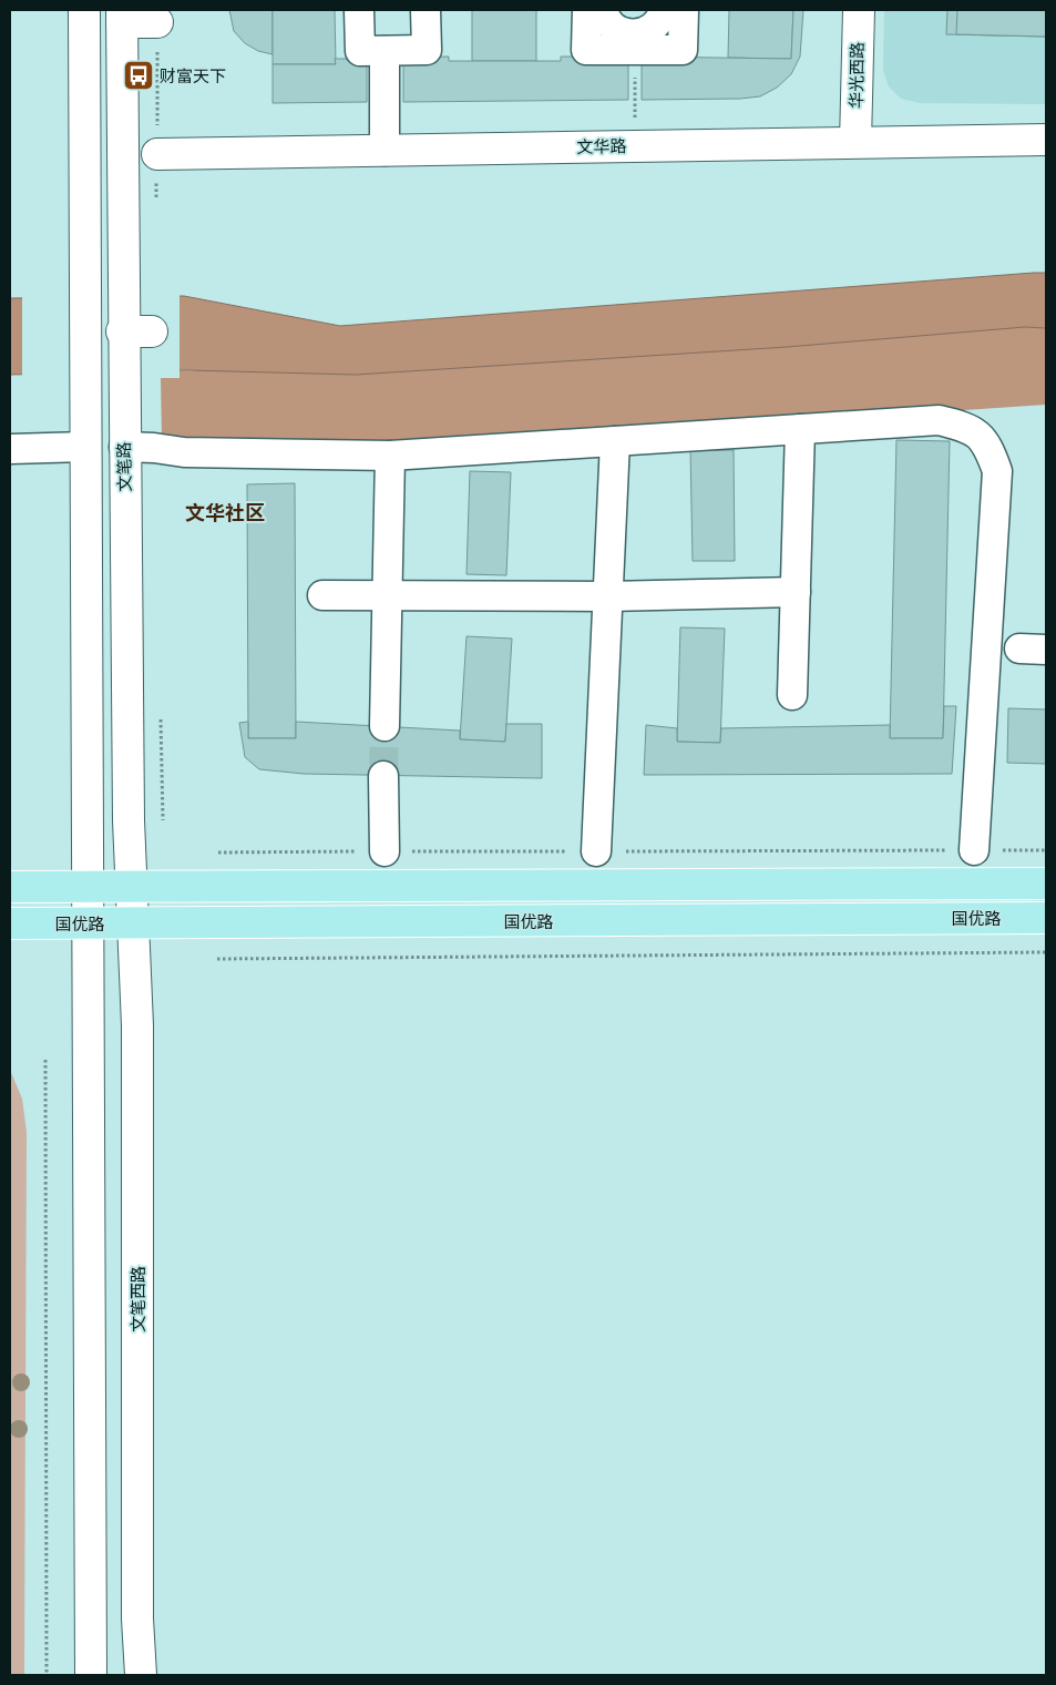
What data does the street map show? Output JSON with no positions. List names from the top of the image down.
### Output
{
  "streets": {
    "main road": [
      "华光西路",
      "文华路",
      "文笔路",
      "国优路",
      "文笔西路"
    ]
  },
  "crossings": [
    ["华光西路", "文华路"],
    ["文笔路", "国优路"],
    ["文笔路", "文笔西路"],
    ["国优路", "文笔西路"]
  ],
  "districts": ["文华社区"],
  "places": {
    "bus stop": ["财富天下"]
  }
}
